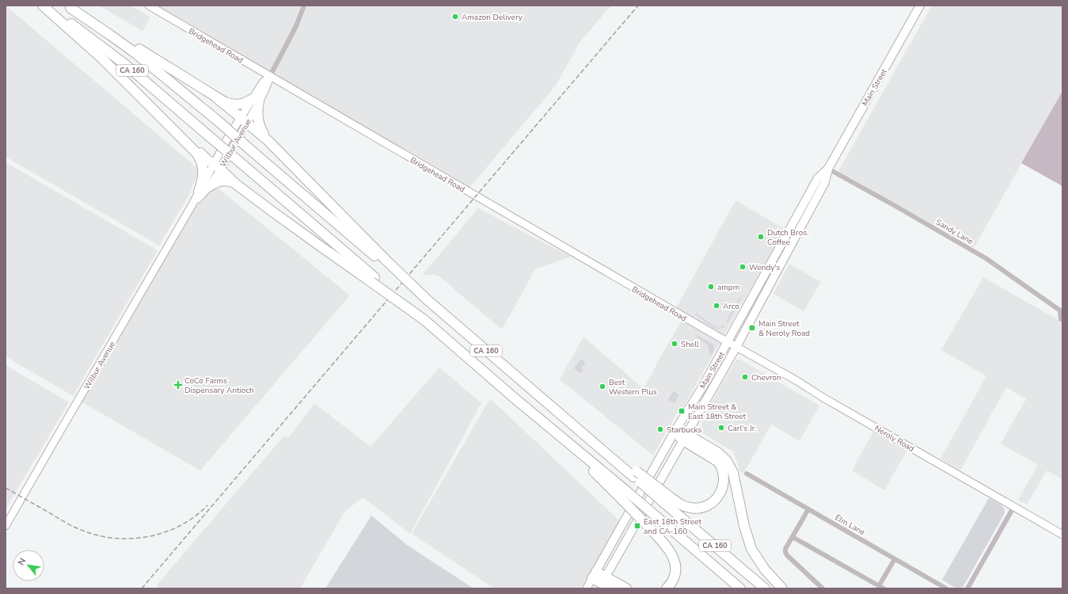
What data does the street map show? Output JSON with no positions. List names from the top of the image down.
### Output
{
  "streets": {
    "highway": ["CA 160"],
    "main road": ["Main Street"],
    "street": [
      "Bridgehead Road",
      "Wilbur Avenue",
      "Sandy Lane",
      "Neroly Road",
      "Elm Lane"
    ]
  },
  "crossings": [
    ["Bridgehead Road", "Main Street"],
    ["Bridgehead Road", "Wilbur Avenue"],
    ["Bridgehead Road", "Neroly Road"],
    ["Main Street", "Sandy Lane"],
    ["Main Street", "Neroly Road"]
  ],
  "places": {
    "other": [
      "Amazon Delivery",
      "Dutch Bros. Coffee",
      "Wendy's",
      "ampm",
      "Arco",
      "Shell",
      "Chevron",
      "Best Western Plus",
      "Carl's Jr.",
      "Starbucks"
    ],
    "transit": ["Main Street & Neroly Road", "Main Street & East 18th Street", "East 18th Street and CA-160"],
    "health": ["CoCo Farms Dispensary Antioch"]
  },
  "north": "top left"
}
